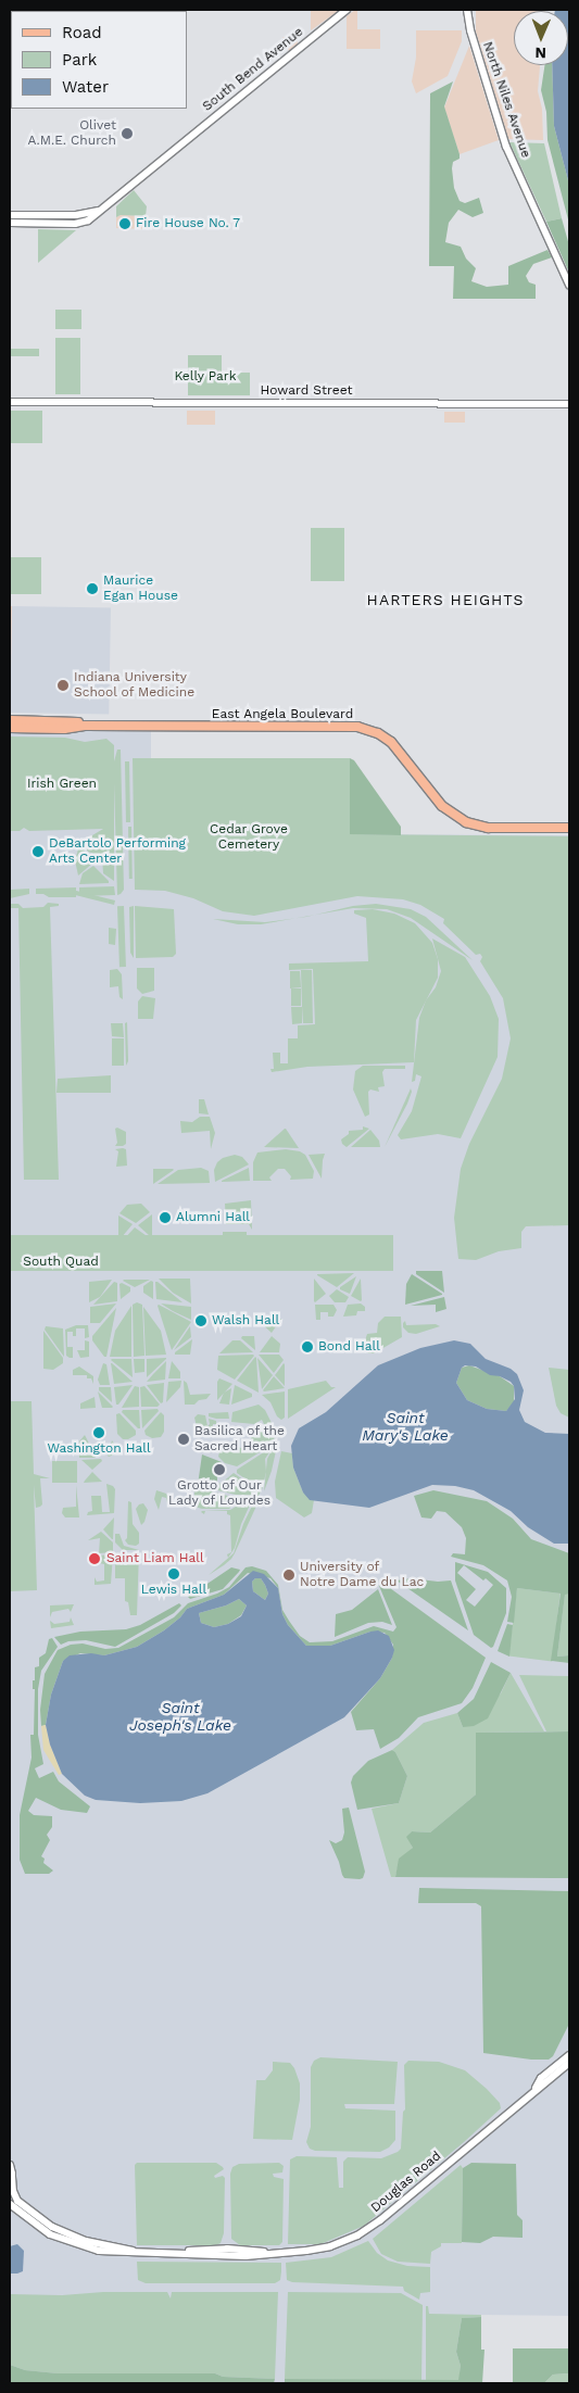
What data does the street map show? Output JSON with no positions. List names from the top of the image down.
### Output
{
  "streets": {
    "main road": ["East Angela Boulevard"],
    "street": [
      "South Bend Avenue",
      "North Niles Avenue",
      "Howard Street",
      "Douglas Road"
    ]
  },
  "districts": ["HARTERS HEIGHTS"],
  "water": ["Saint Mary's Lake", "Saint Joseph's Lake"],
  "parks": [
    "Kelly Park",
    "Irish Green",
    "Cedar Grove Cemetery",
    "South Quad"
  ],
  "places": [
    "Olivet A.M.E. Church",
    "Fire House No. 7",
    "Maurice Egan House",
    "Indiana University School of Medicine",
    "DeBartolo Performing Arts Center",
    "Alumni Hall",
    "Walsh Hall",
    "Bond Hall",
    "Washington Hall",
    "Basilica of the Sacred Heart",
    "Grotto of Our Lady of Lourdes",
    "Saint Liam Hall",
    "Lewis Hall",
    "University of Notre Dame du Lac"
  ],
  "legend": ["Road", "Park", "Water"],
  "north": "bottom"
}
